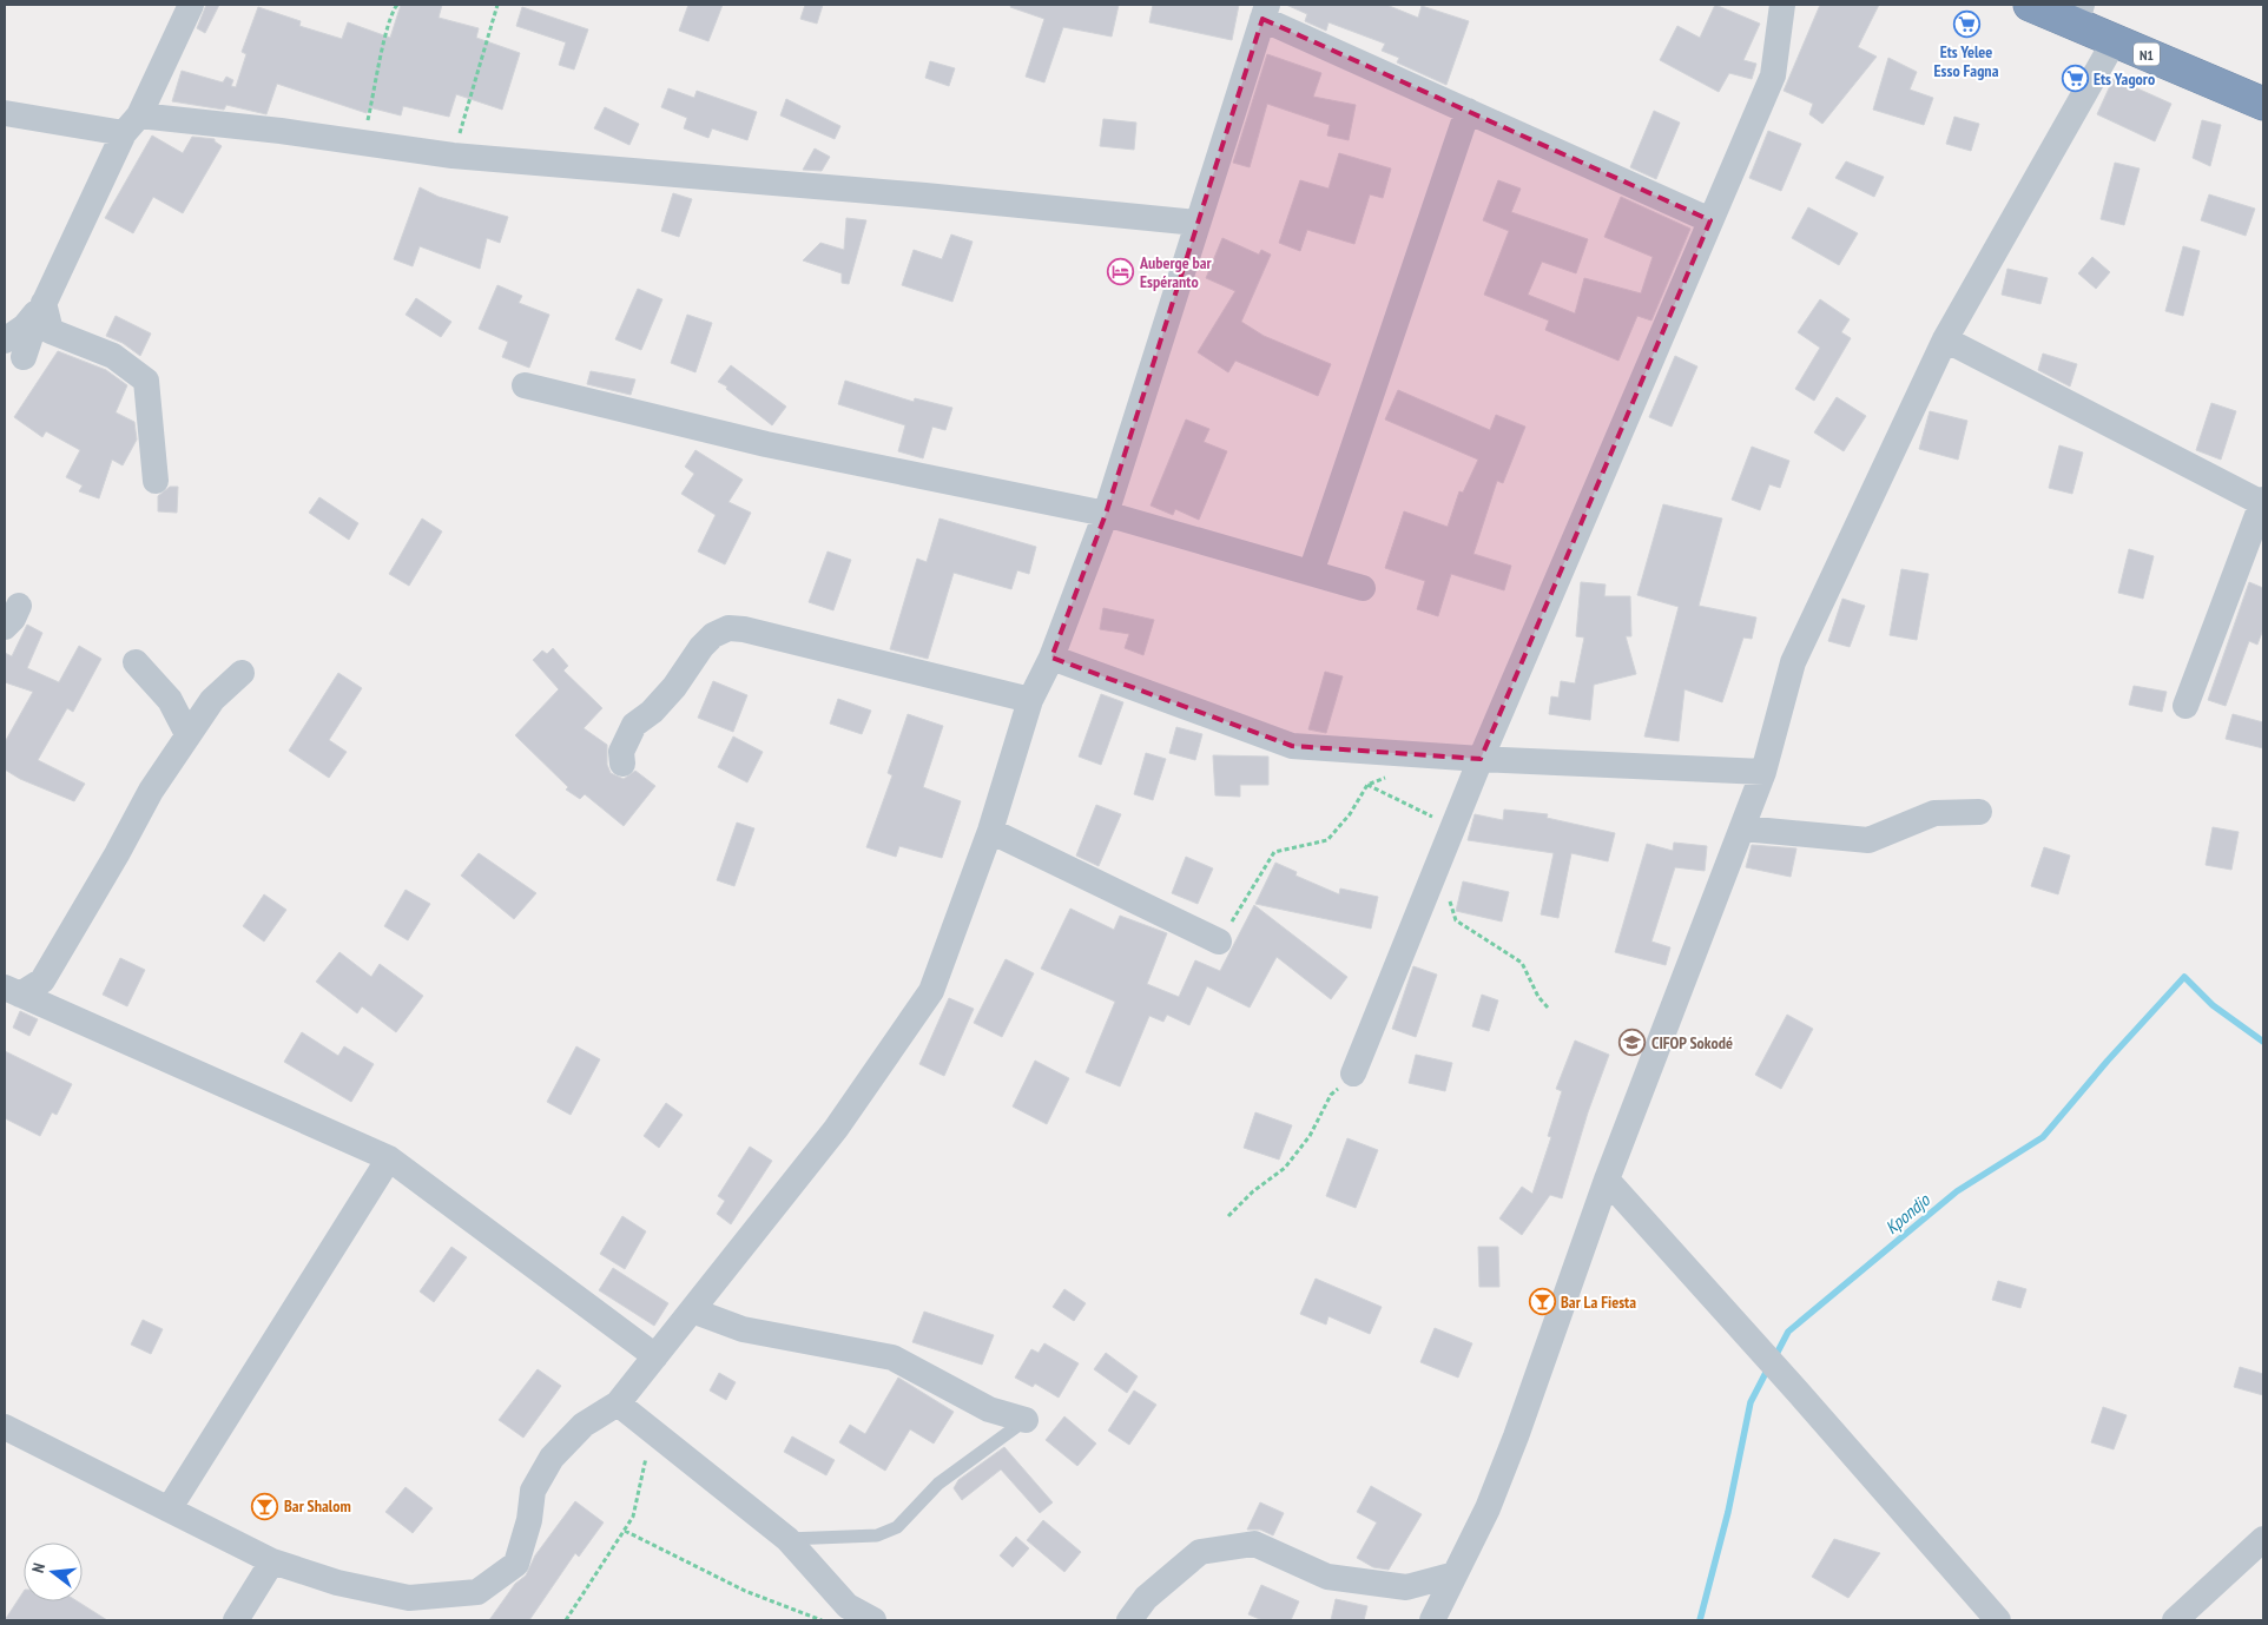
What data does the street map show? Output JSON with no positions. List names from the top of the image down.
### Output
{
  "streets": {
    "highway": ["N1"]
  },
  "water": ["Kpondjo"],
  "places": {
    "supermarket": ["Ets Yelee Esso Fagna", "Ets Yagoro"],
    "hotel": ["Auberge bar Espéranto"],
    "school or university": ["CIFOP Sokodé"],
    "bar": ["Bar La Fiesta", "Bar Shalom"]
  },
  "north": "left"
}
